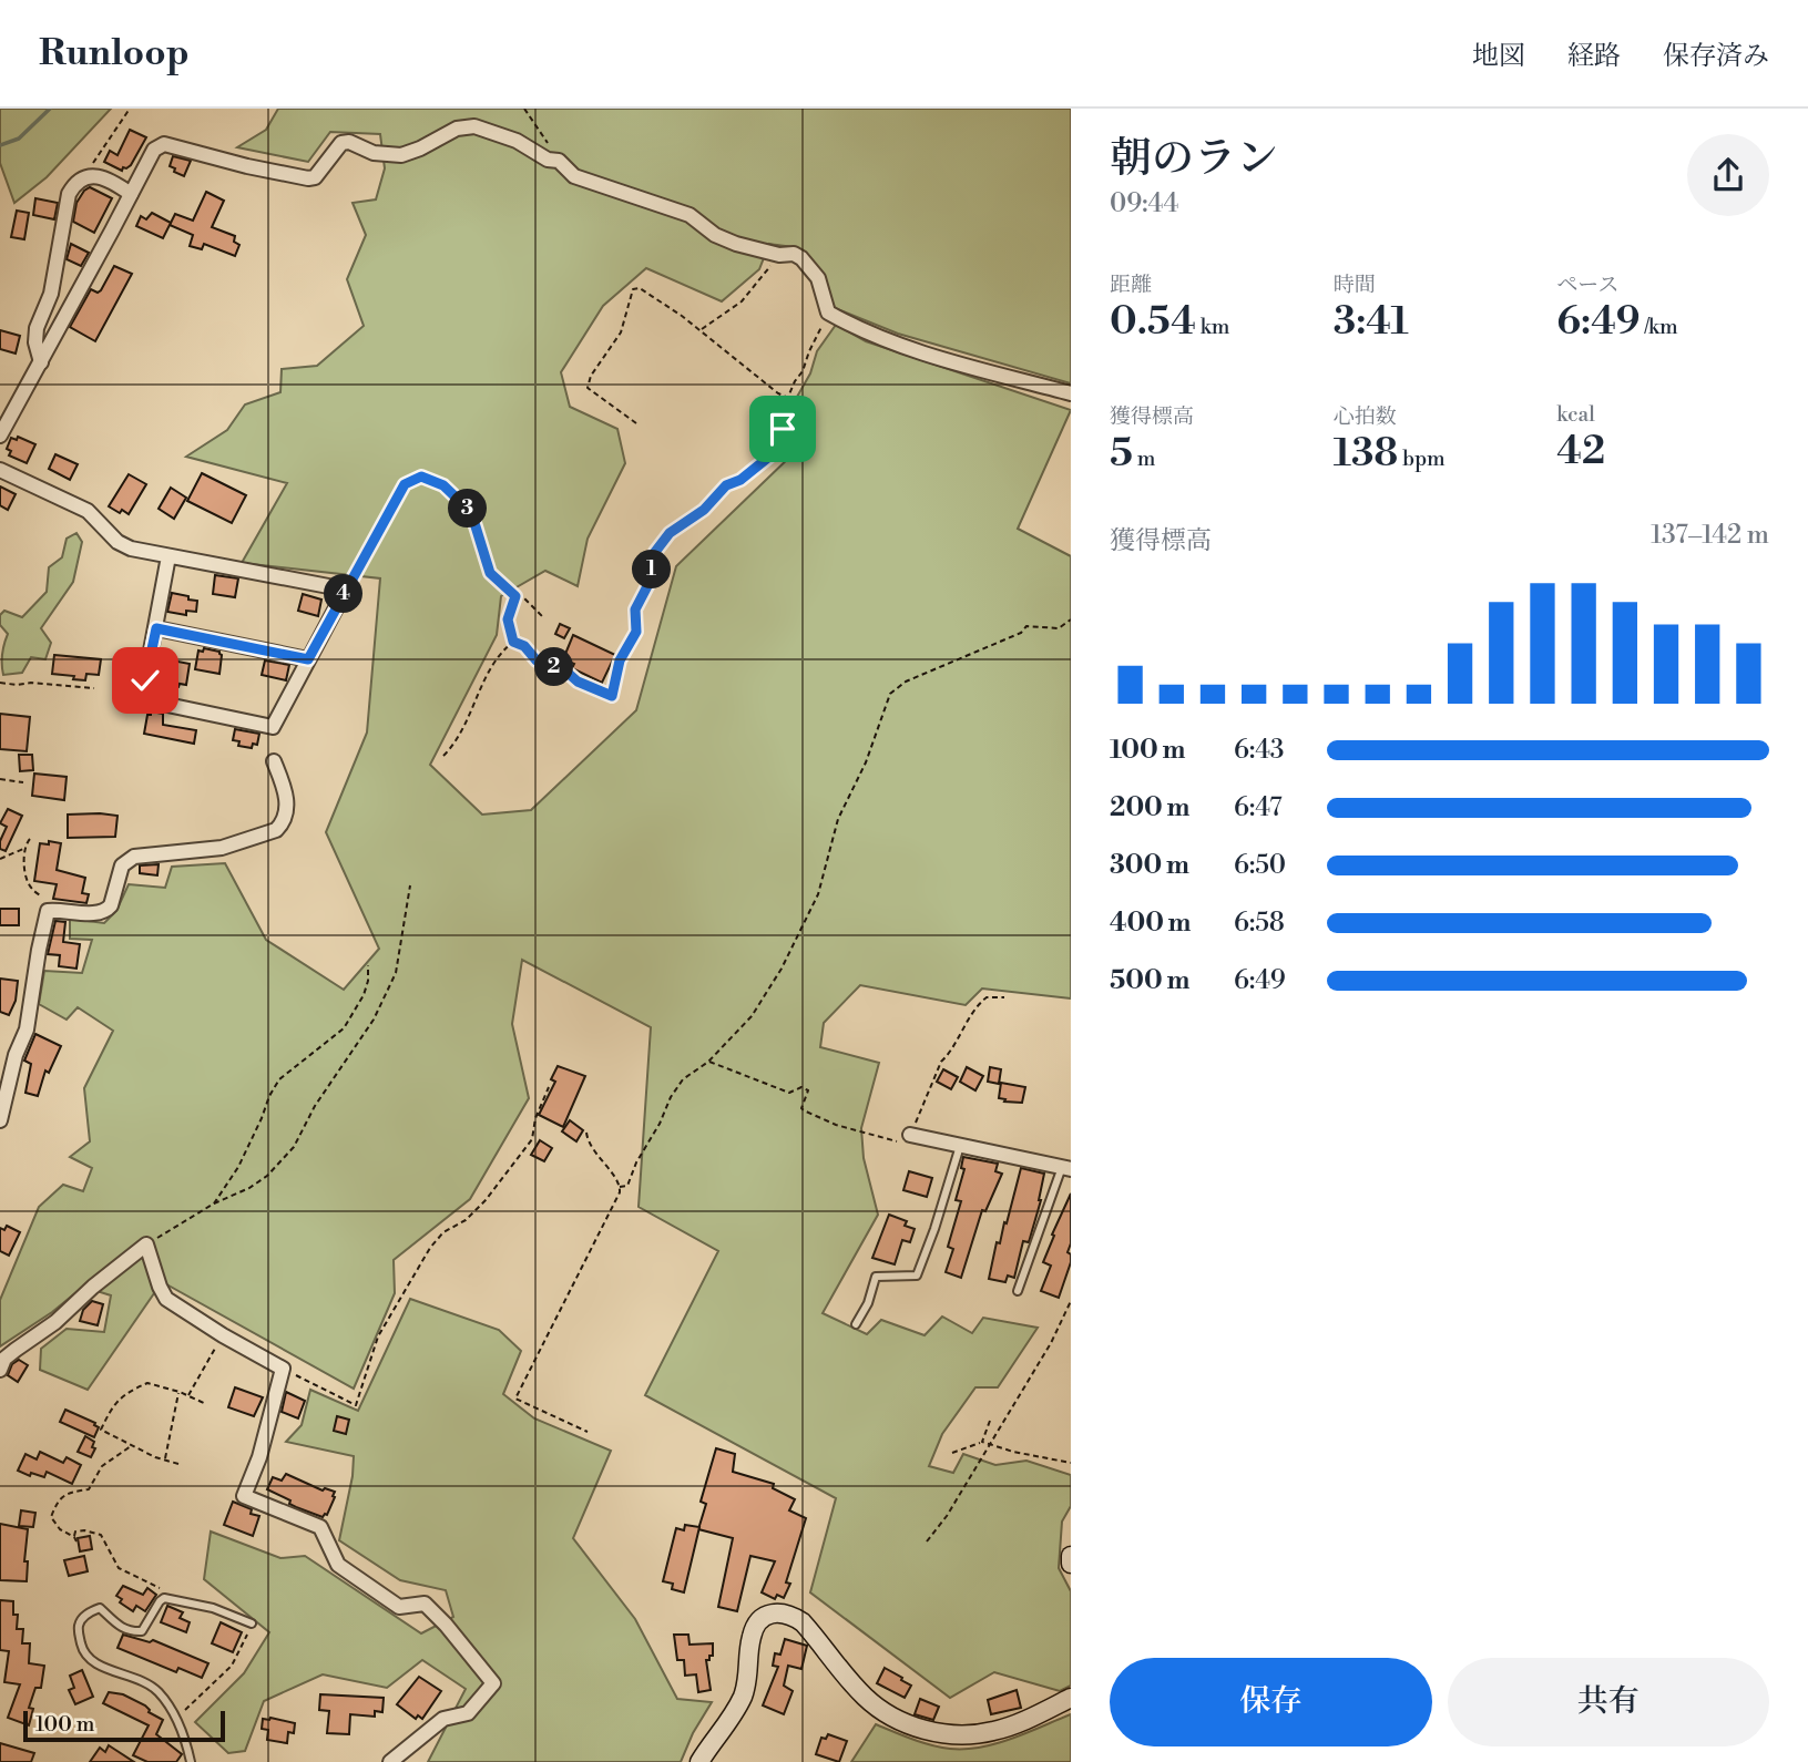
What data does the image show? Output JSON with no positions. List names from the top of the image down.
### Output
{
  "scale_bar": "100 m",
  "page": {
    "header": "Runloop",
    "nav": ["地図", "経路", "保存済み"],
    "heading": ["朝のラン", "09:44"],
    "stats": [
      ["距離", "0.54 km"],
      ["時間", "3:41"],
      ["ペース", "6:49 /km"],
      ["獲得標高", "5 m"],
      ["心拍数", "138 bpm"],
      ["kcal", "42"]
    ],
    "pins": [
      "3",
      "1",
      "4",
      "2"
    ],
    "chart": ["獲得標高", "137–142 m"],
    "list": [
      {
        "name": "100 m",
        "note": "6:43"
      },
      {
        "name": "200 m",
        "note": "6:47"
      },
      {
        "name": "300 m",
        "note": "6:50"
      },
      {
        "name": "400 m",
        "note": "6:58"
      },
      {
        "name": "500 m",
        "note": "6:49"
      }
    ],
    "buttons": ["保存", "共有"],
    "scale": "100 m"
  }
}
